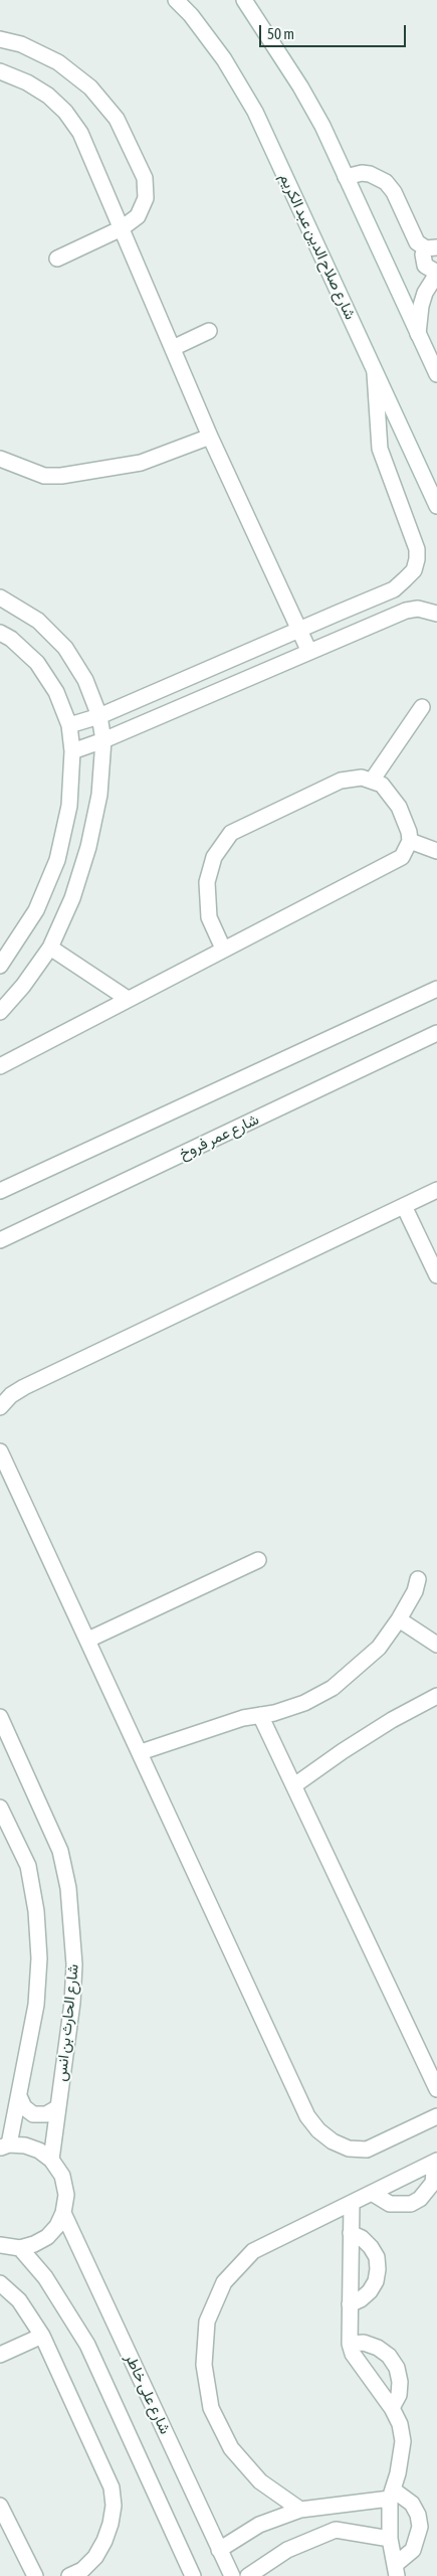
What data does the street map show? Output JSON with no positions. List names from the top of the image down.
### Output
{
  "streets": {
    "street": [
      "شارع صلاح الدين عبد الكريم",
      "شارع عمر فروخ",
      "شارع الحارث بن انس",
      "شارع على خاطر"
    ]
  },
  "scale_bar": "50 m"
}
